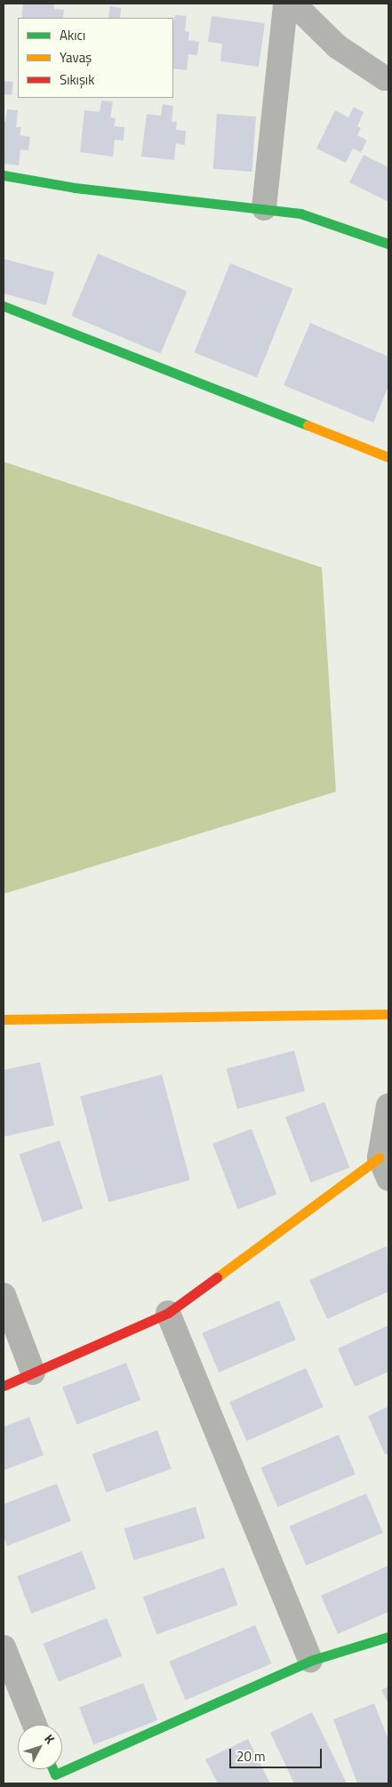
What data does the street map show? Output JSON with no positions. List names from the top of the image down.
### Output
{
  "legend": ["Akıcı", "Yavaş", "Sıkışık"],
  "scale_bar": "20 m",
  "north": "top right"
}
